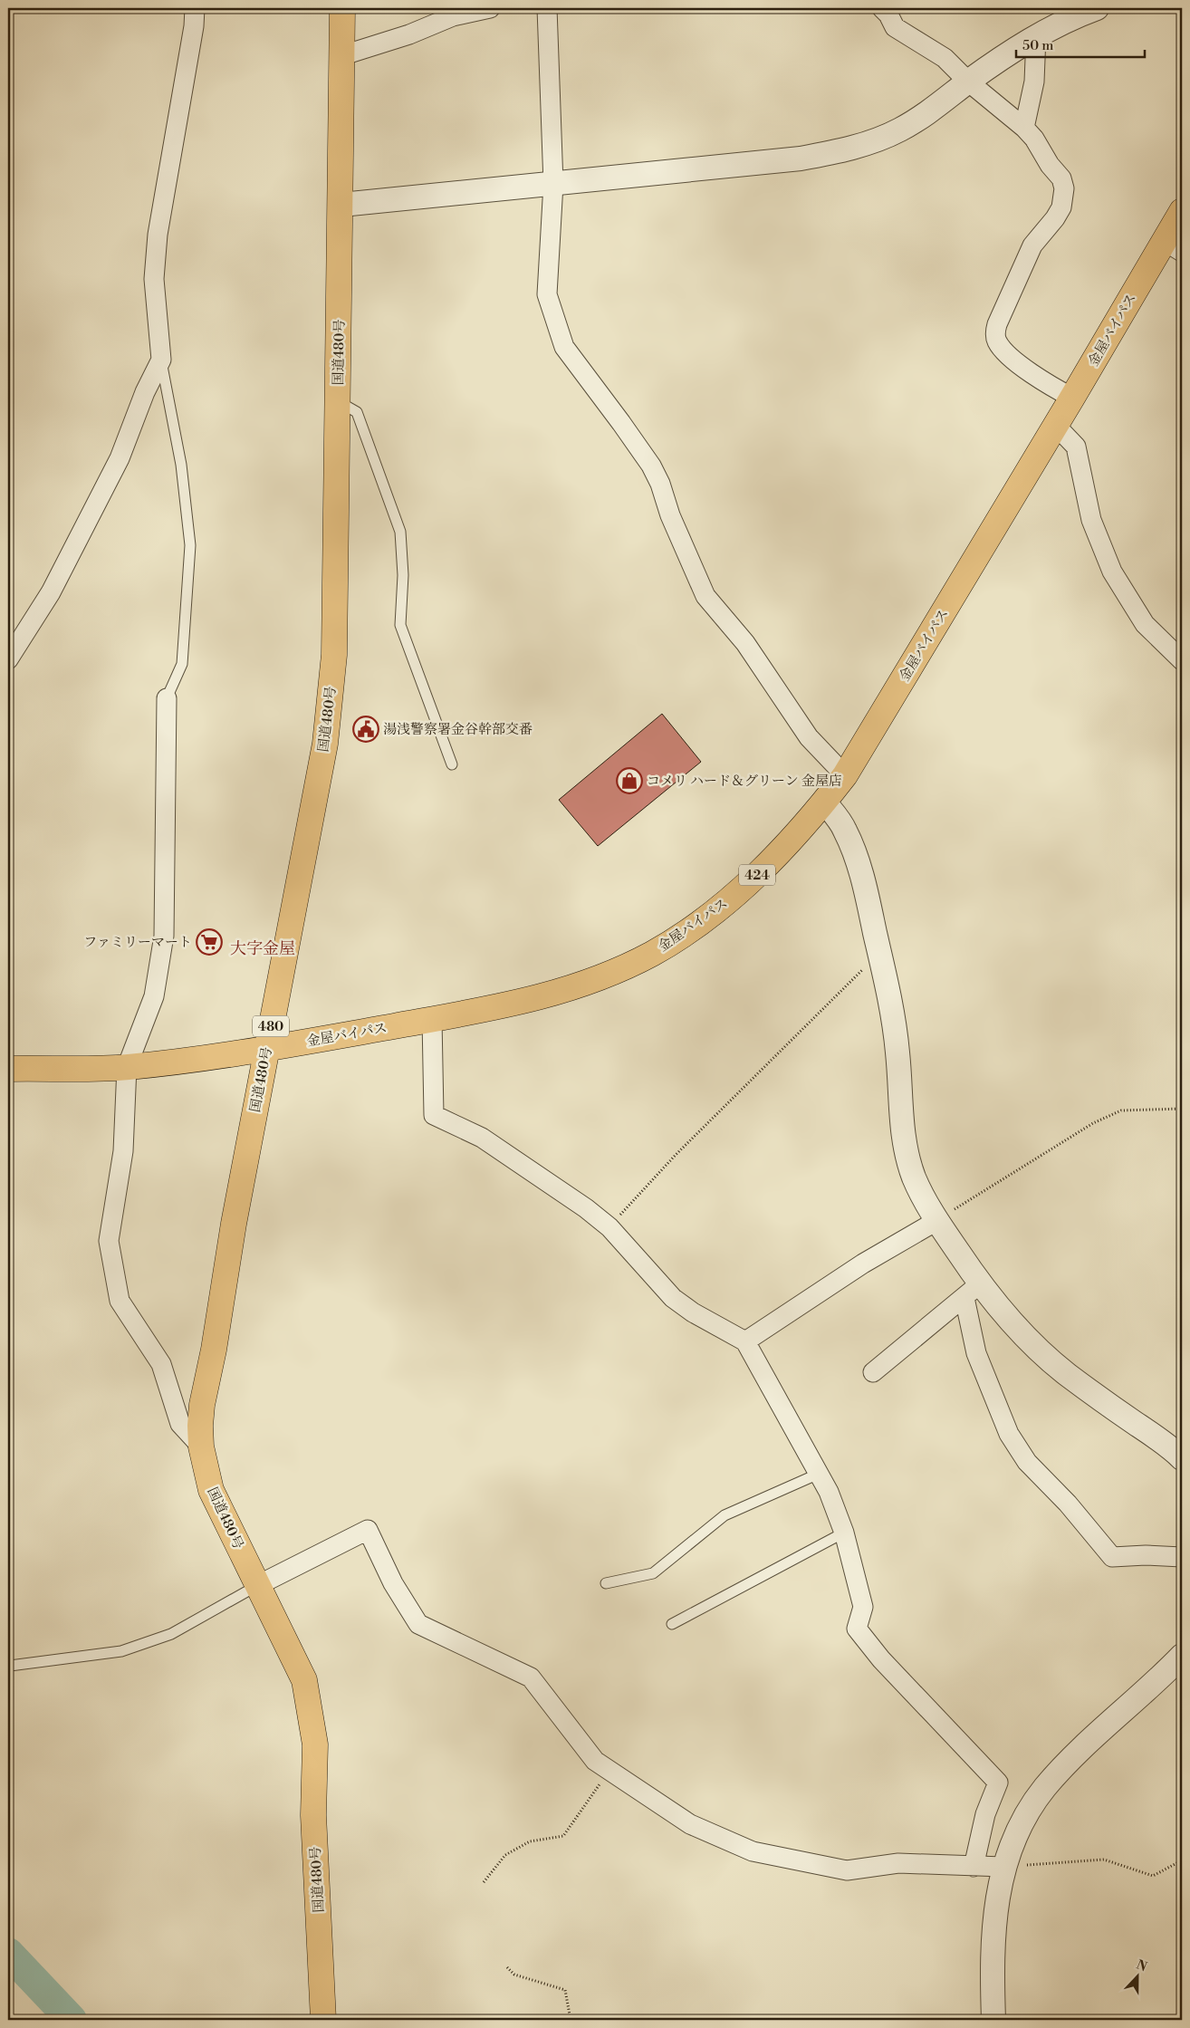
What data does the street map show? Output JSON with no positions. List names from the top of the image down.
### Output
{
  "streets": {
    "highway": [
      "金屋バイパス",
      "国道480号",
      "424",
      "480"
    ]
  },
  "crossings": [
    ["金屋バイパス", "国道480号"]
  ],
  "districts": ["大字金屋"],
  "places": {
    "public building": ["湯浅警察署金谷幹部交番"],
    "shop": ["コメリ ハード＆グリーン 金屋店"],
    "supermarket": ["ファミリーマート"]
  },
  "scale_bar": "50 m",
  "north": "top"
}
